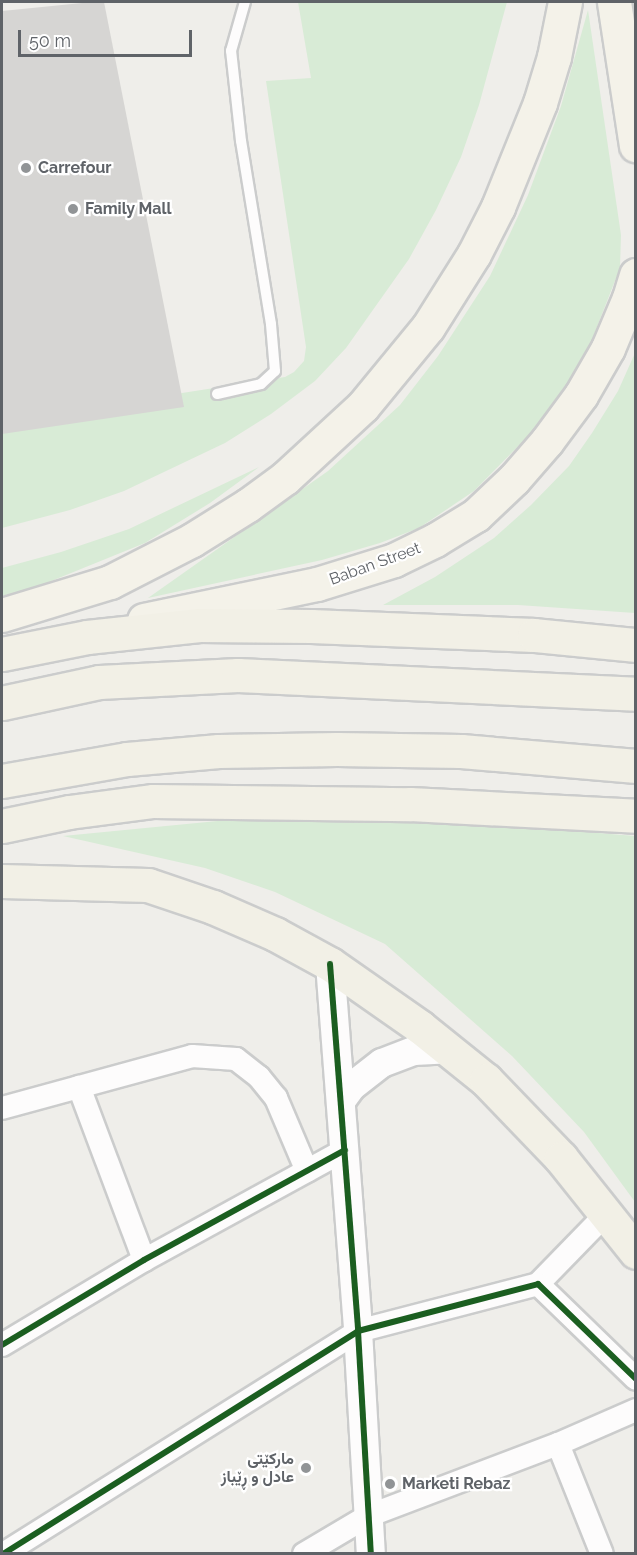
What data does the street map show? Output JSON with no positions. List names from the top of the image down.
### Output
{
  "streets": {
    "main road": ["Baban Street"]
  },
  "places": [
    "Carrefour",
    "Family Mall",
    "مارکێتی عادل و ڕێباز",
    "Marketi Rebaz"
  ],
  "scale_bar": "50 m"
}
